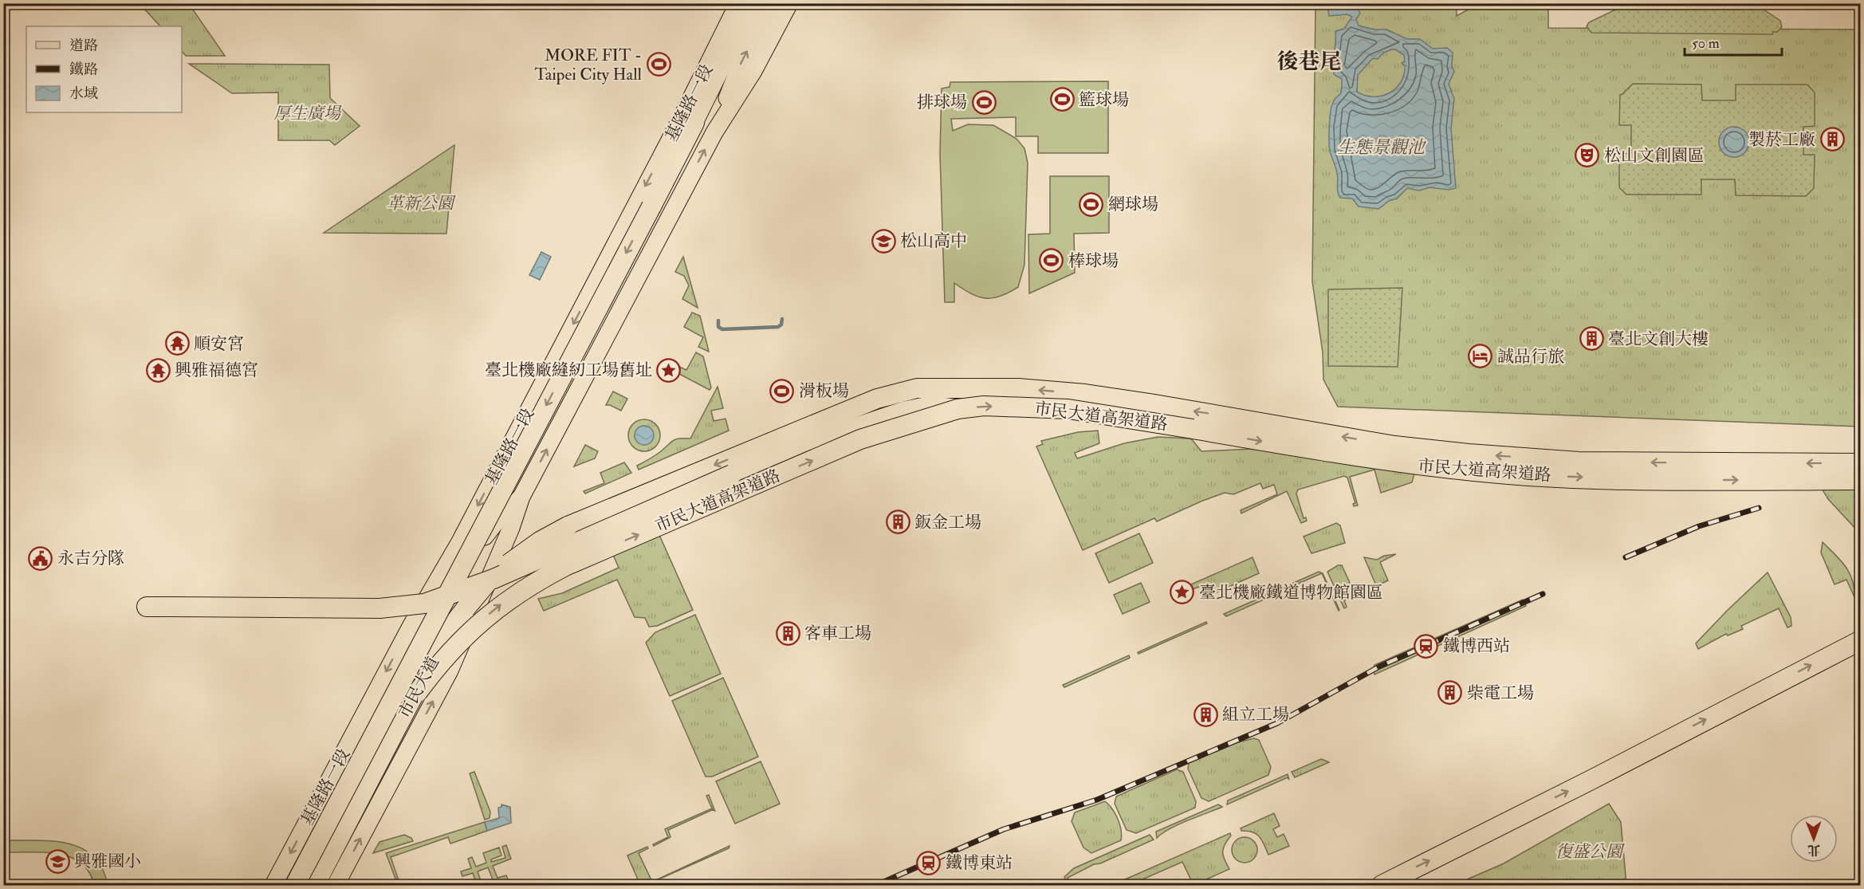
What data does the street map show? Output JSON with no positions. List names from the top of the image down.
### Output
{
  "streets": {
    "highway": ["市民大道高架道路", "市民大道"],
    "main road": ["基隆路一段"]
  },
  "crossings": [
    ["市民大道高架道路", "市民大道"]
  ],
  "districts": ["後巷尾"],
  "water": ["生態景觀池"],
  "parks": ["厚生廣場", "革新公園", "復盛公園"],
  "places": {
    "sports": [
      "MORE FIT - Taipei City Hall",
      "籃球場",
      "排球場",
      "網球場",
      "棒球場",
      "滑板場"
    ],
    "building": [
      "製菸工廠",
      "臺北文創大樓",
      "鈑金工場",
      "客車工場",
      "柴電工場",
      "組立工場"
    ],
    "theatre": ["松山文創園區"],
    "school or university": ["松山高中", "興雅國小"],
    "temple": ["順安宮", "興雅福德宮"],
    "hotel": ["誠品行旅"],
    "place": ["臺北機廠縫紉工場舊址", "臺北機廠鐵道博物館園區"],
    "public building": ["永吉分隊"],
    "station": ["鐵博西站", "鐵博東站"]
  },
  "legend": ["道路", "鐵路", "水域"],
  "scale_bar": "50 m",
  "north": "bottom"
}
